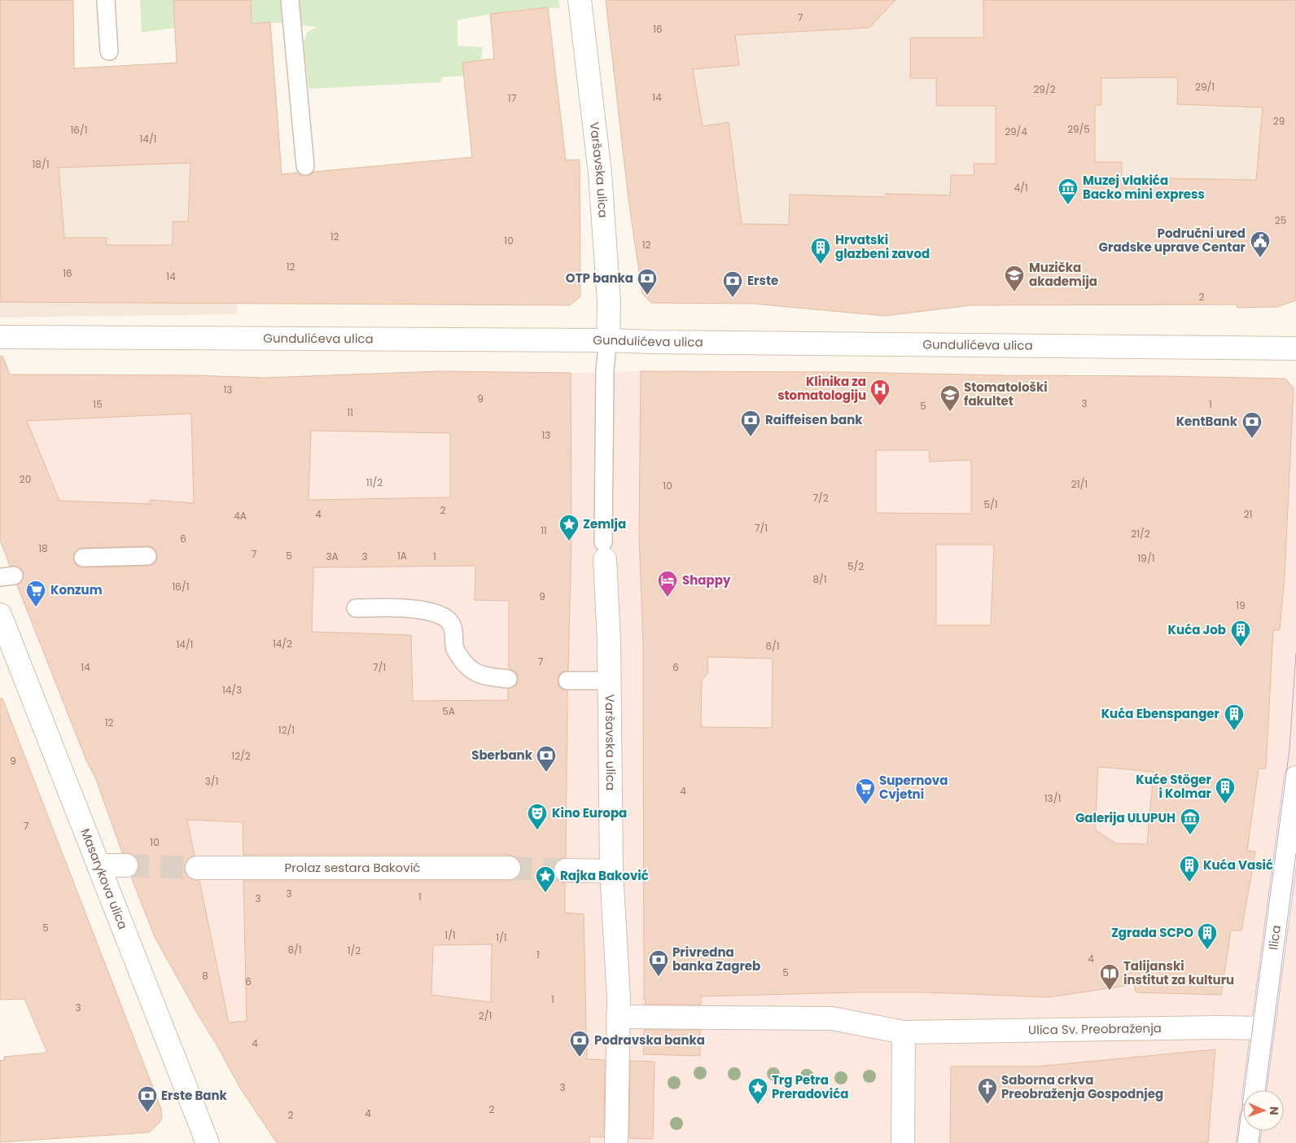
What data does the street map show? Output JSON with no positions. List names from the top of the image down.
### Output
{
  "streets": {
    "street": [
      "Varšavska ulica",
      "Gundulićeva ulica",
      "Prolaz sestara Baković",
      "Masarykova ulica",
      "Ilica",
      "Ulica Sv. Preobraženja"
    ]
  },
  "crossings": [
    ["Varšavska ulica", "Gundulićeva ulica"],
    ["Ilica", "Ulica Sv. Preobraženja"]
  ],
  "places": {
    "museum": ["Muzej vlakića Backo mini express", "Galerija ULUPUH"],
    "public building": ["Područni ured Gradske uprave Centar"],
    "building": [
      "Hrvatski glazbeni zavod",
      "Kuća Job",
      "Kuća Ebenspanger",
      "Kuće Stöger i Kolmar",
      "Kuća Vasić",
      "Zgrada SCPO"
    ],
    "school or university": ["Muzička akademija", "Stomatološki fakultet"],
    "bank": [
      "OTP banka",
      "Erste",
      "Raiffeisen bank",
      "KentBank",
      "Sberbank",
      "Privredna banka Zagreb",
      "Podravska banka",
      "Erste Bank"
    ],
    "hospital": ["Klinika za stomatologiju"],
    "place": ["Zemlja", "Rajka Baković", "Trg Petra Preradovića"],
    "hotel": ["Shappy"],
    "supermarket": ["Konzum", "Supernova Cvjetni"],
    "theatre": ["Kino Europa"],
    "library": ["Talijanski institut za kulturu"],
    "church": ["Saborna crkva Preobraženja Gospodnjeg"]
  },
  "house_numbers": [
    "7",
    "16",
    "29/1",
    "29/2",
    "14",
    "17",
    "29",
    "29/5",
    "16/1",
    "29/4",
    "14/1",
    "18/1",
    "4/1",
    "25",
    "12",
    "10",
    "12",
    "12",
    "16",
    "14",
    "2",
    "13",
    "9",
    "3",
    "15",
    "1",
    "5",
    "11",
    "13",
    "20",
    "11/2",
    "21/1",
    "10",
    "7/2",
    "5/1",
    "2",
    "4",
    "21",
    "4A",
    "7/1",
    "11",
    "21/2",
    "6",
    "18",
    "7",
    "5",
    "1A",
    "3A",
    "3",
    "1",
    "19/1",
    "5/2",
    "8/1",
    "16/1",
    "9",
    "19",
    "14/2",
    "14/1",
    "6/1",
    "7",
    "14",
    "7/1",
    "6",
    "14/3",
    "5A",
    "12",
    "12/1",
    "12/2",
    "9",
    "3/1",
    "4",
    "13/1",
    "7",
    "10",
    "3",
    "1",
    "3",
    "5",
    "1/1",
    "1/1",
    "8/1",
    "1/2",
    "1",
    "4",
    "5",
    "8",
    "6",
    "1",
    "3",
    "2/1",
    "4",
    "3",
    "2",
    "4",
    "2"
  ],
  "north": "right"
}
